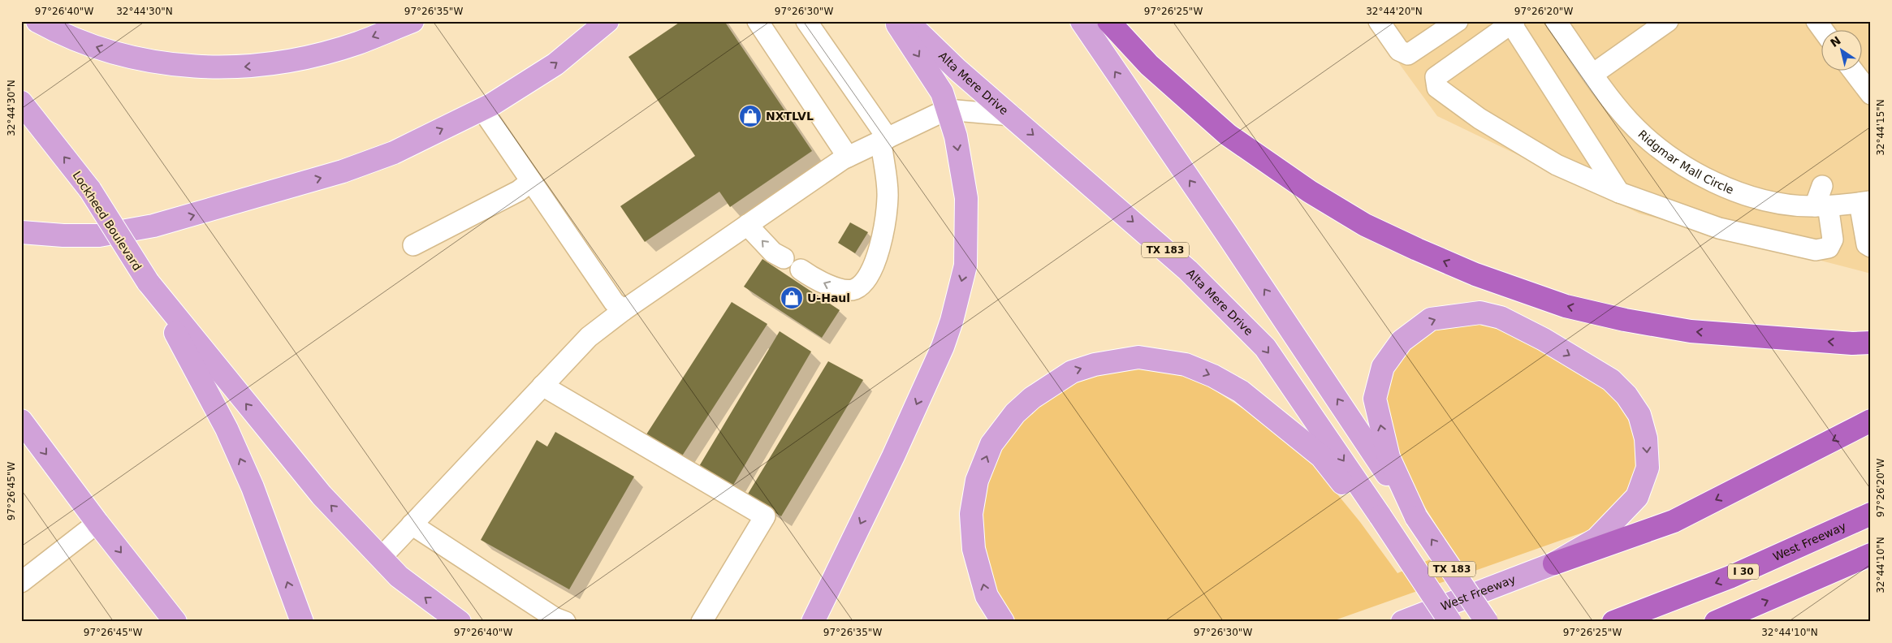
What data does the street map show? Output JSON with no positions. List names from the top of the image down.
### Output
{
  "streets": {
    "highway": ["West Freeway", "I 30"],
    "main road": ["Alta Mere Drive", "Lockheed Boulevard", "TX 183"],
    "street": ["Ridgmar Mall Circle"]
  },
  "crossings": [
    ["TX 183", "West Freeway"]
  ],
  "one_way": ["Lockheed Boulevard"],
  "places": {
    "shop": ["NXTLVL", "U-Haul"]
  },
  "north": "top left",
  "coordinates": [
    "97°26'40\"W",
    "32°44'30\"N",
    "97°26'35\"W",
    "97°26'30\"W",
    "97°26'25\"W",
    "32°44'20\"N",
    "97°26'20\"W",
    "32°44'15\"N",
    "97°26'45\"W",
    "32°44'10\"N"
  ]
}
